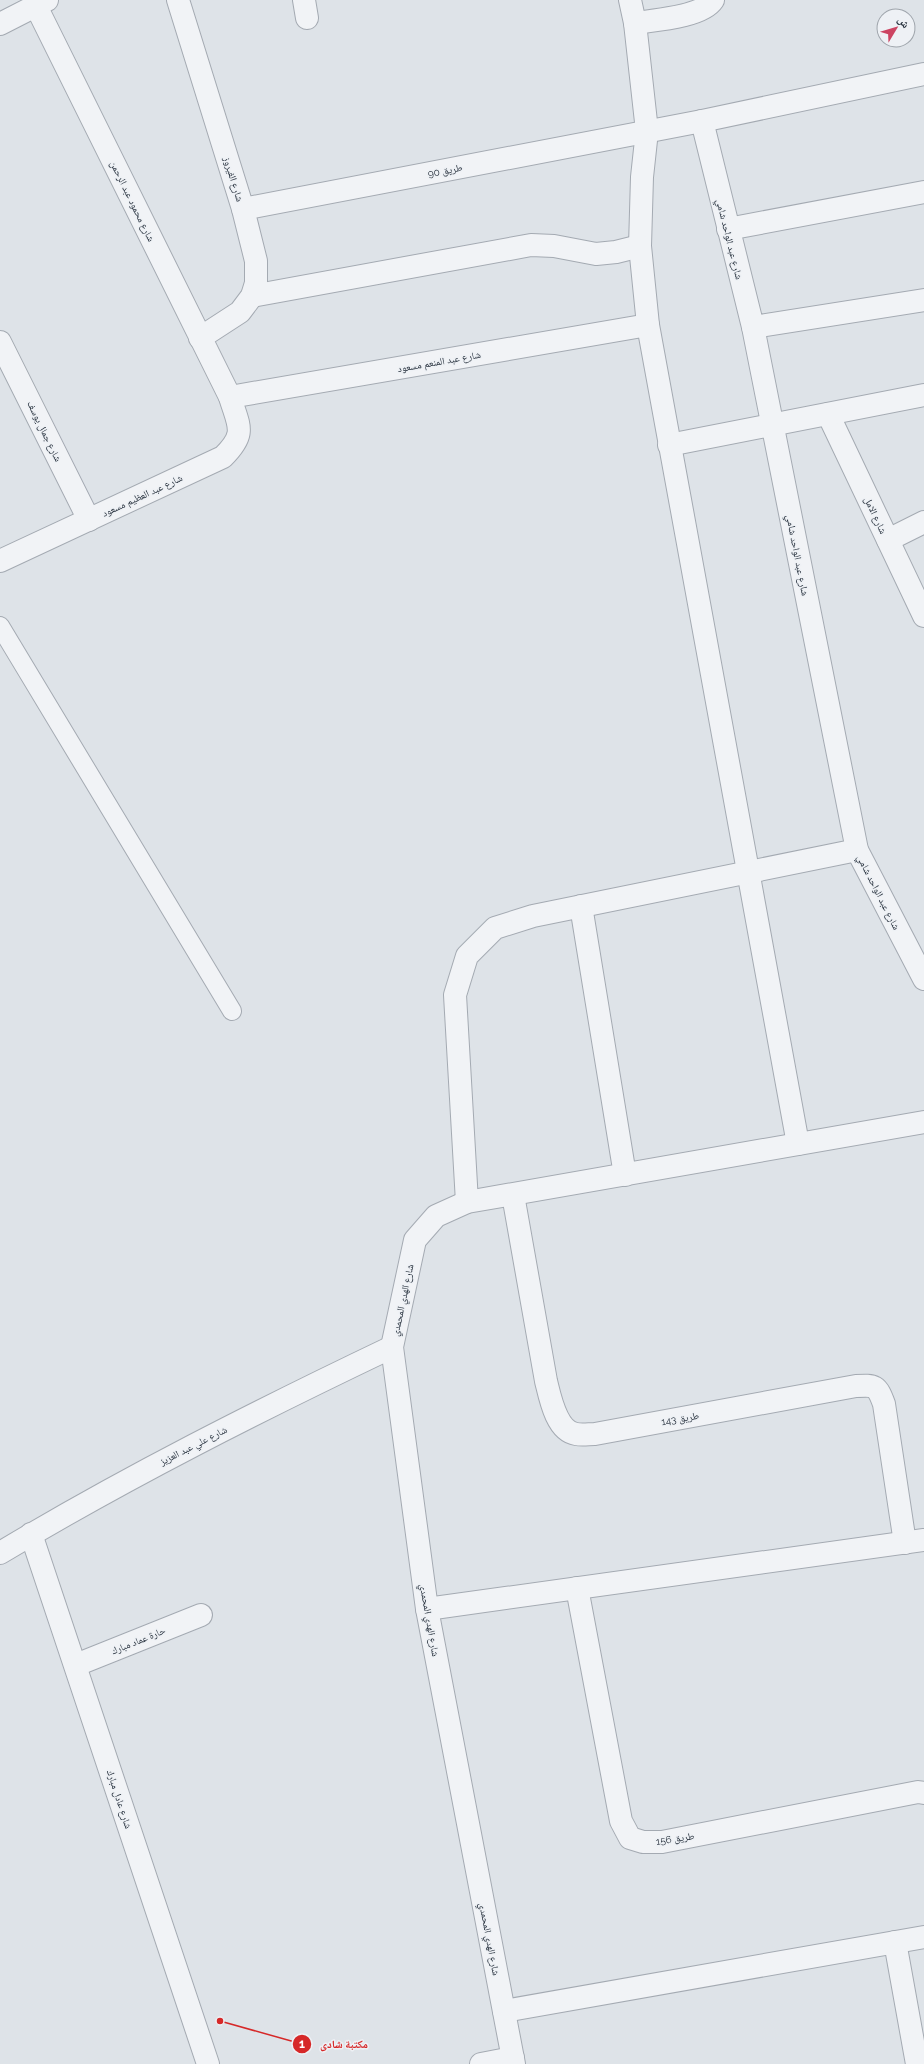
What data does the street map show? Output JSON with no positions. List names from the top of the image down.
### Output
{
  "streets": {
    "street": [
      "طريق 90",
      "شارع الفيروز",
      "شارع محمود عبد الرحمن",
      "شارع عبد الواحد شامي",
      "شارع عبد المنعم مسعود",
      "شارع جمال يوسف",
      "شارع عبد العظيم مسعود",
      "شارع الامل",
      "شارع الهدي المحمدي",
      "طريق 143",
      "شارع علي عبد العزيز",
      "حارة عماد مبارك",
      "شارع عادل مبارك",
      "طريق 156"
    ]
  },
  "crossings": [
    ["طريق 90", "شارع الفيروز"],
    ["طريق 90", "شارع عبد الواحد شامي"],
    ["شارع الفيروز", "شارع محمود عبد الرحمن"],
    ["شارع محمود عبد الرحمن", "شارع عبد المنعم مسعود"],
    ["شارع محمود عبد الرحمن", "شارع عبد العظيم مسعود"],
    ["شارع عبد المنعم مسعود", "شارع عبد العظيم مسعود"],
    ["شارع جمال يوسف", "شارع عبد العظيم مسعود"],
    ["شارع الهدي المحمدي", "طريق 143"],
    ["شارع الهدي المحمدي", "شارع علي عبد العزيز"],
    ["شارع علي عبد العزيز", "شارع عادل مبارك"],
    ["حارة عماد مبارك", "شارع عادل مبارك"]
  ],
  "places": ["مكتبة شادى"],
  "north": "top right"
}
